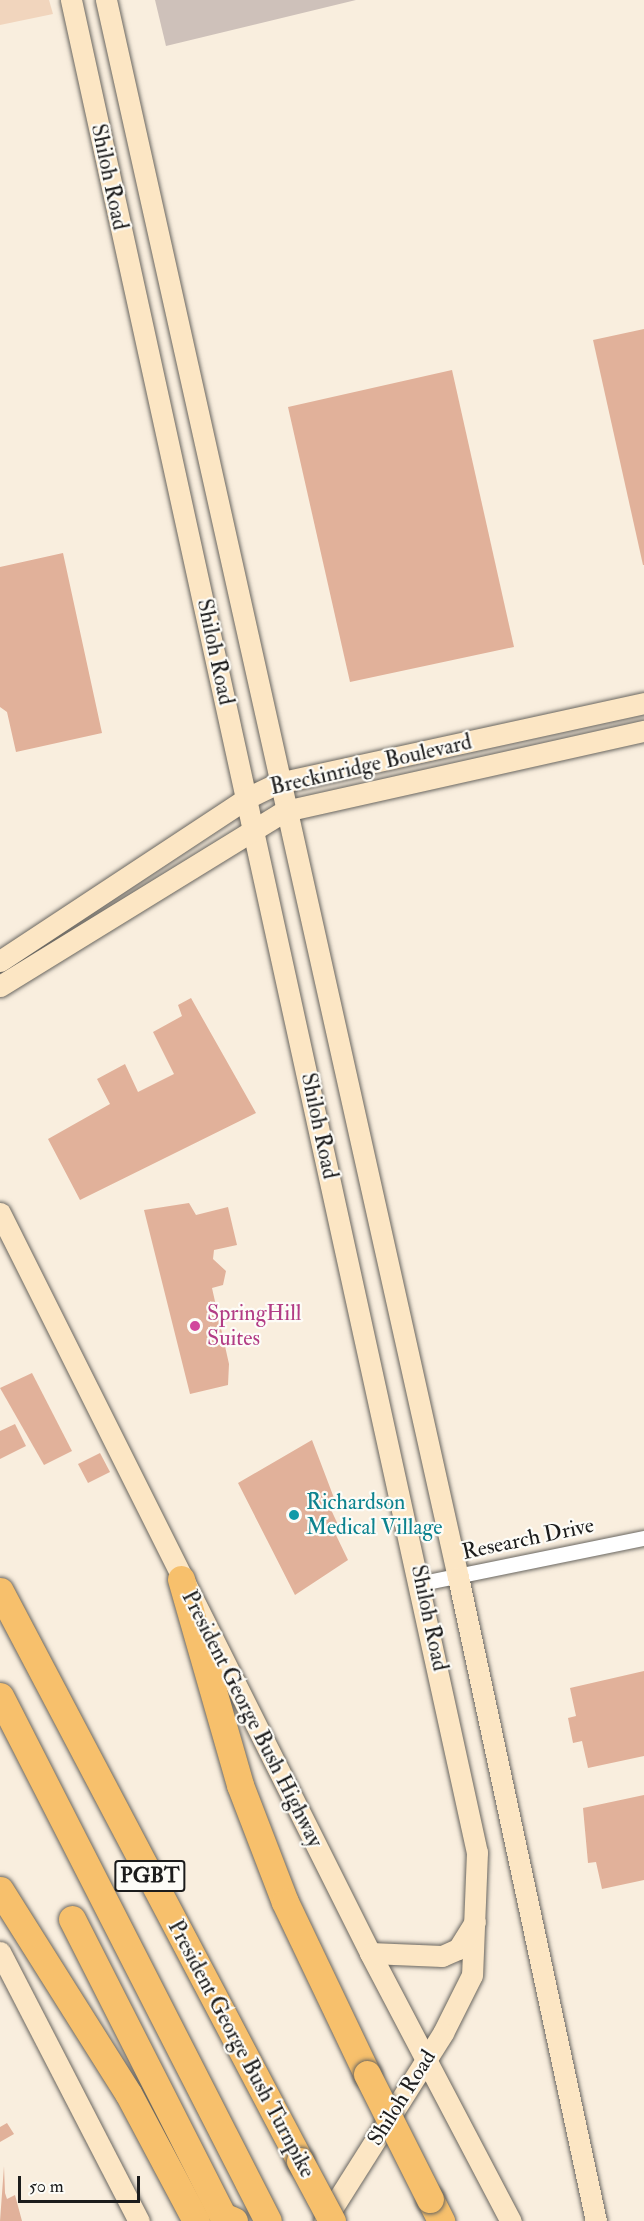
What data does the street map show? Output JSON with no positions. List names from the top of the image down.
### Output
{
  "streets": {
    "highway": ["PGBT", "President George Bush Turnpike"],
    "main road": ["Shiloh Road", "Breckinridge Boulevard", "President George Bush Highway"],
    "street": ["Research Drive"]
  },
  "crossings": [
    ["Shiloh Road", "Breckinridge Boulevard"],
    ["Shiloh Road", "Research Drive"],
    ["Shiloh Road", "President George Bush Highway"]
  ],
  "places": ["SpringHill Suites", "Richardson Medical Village"],
  "scale_bar": "50 m"
}
